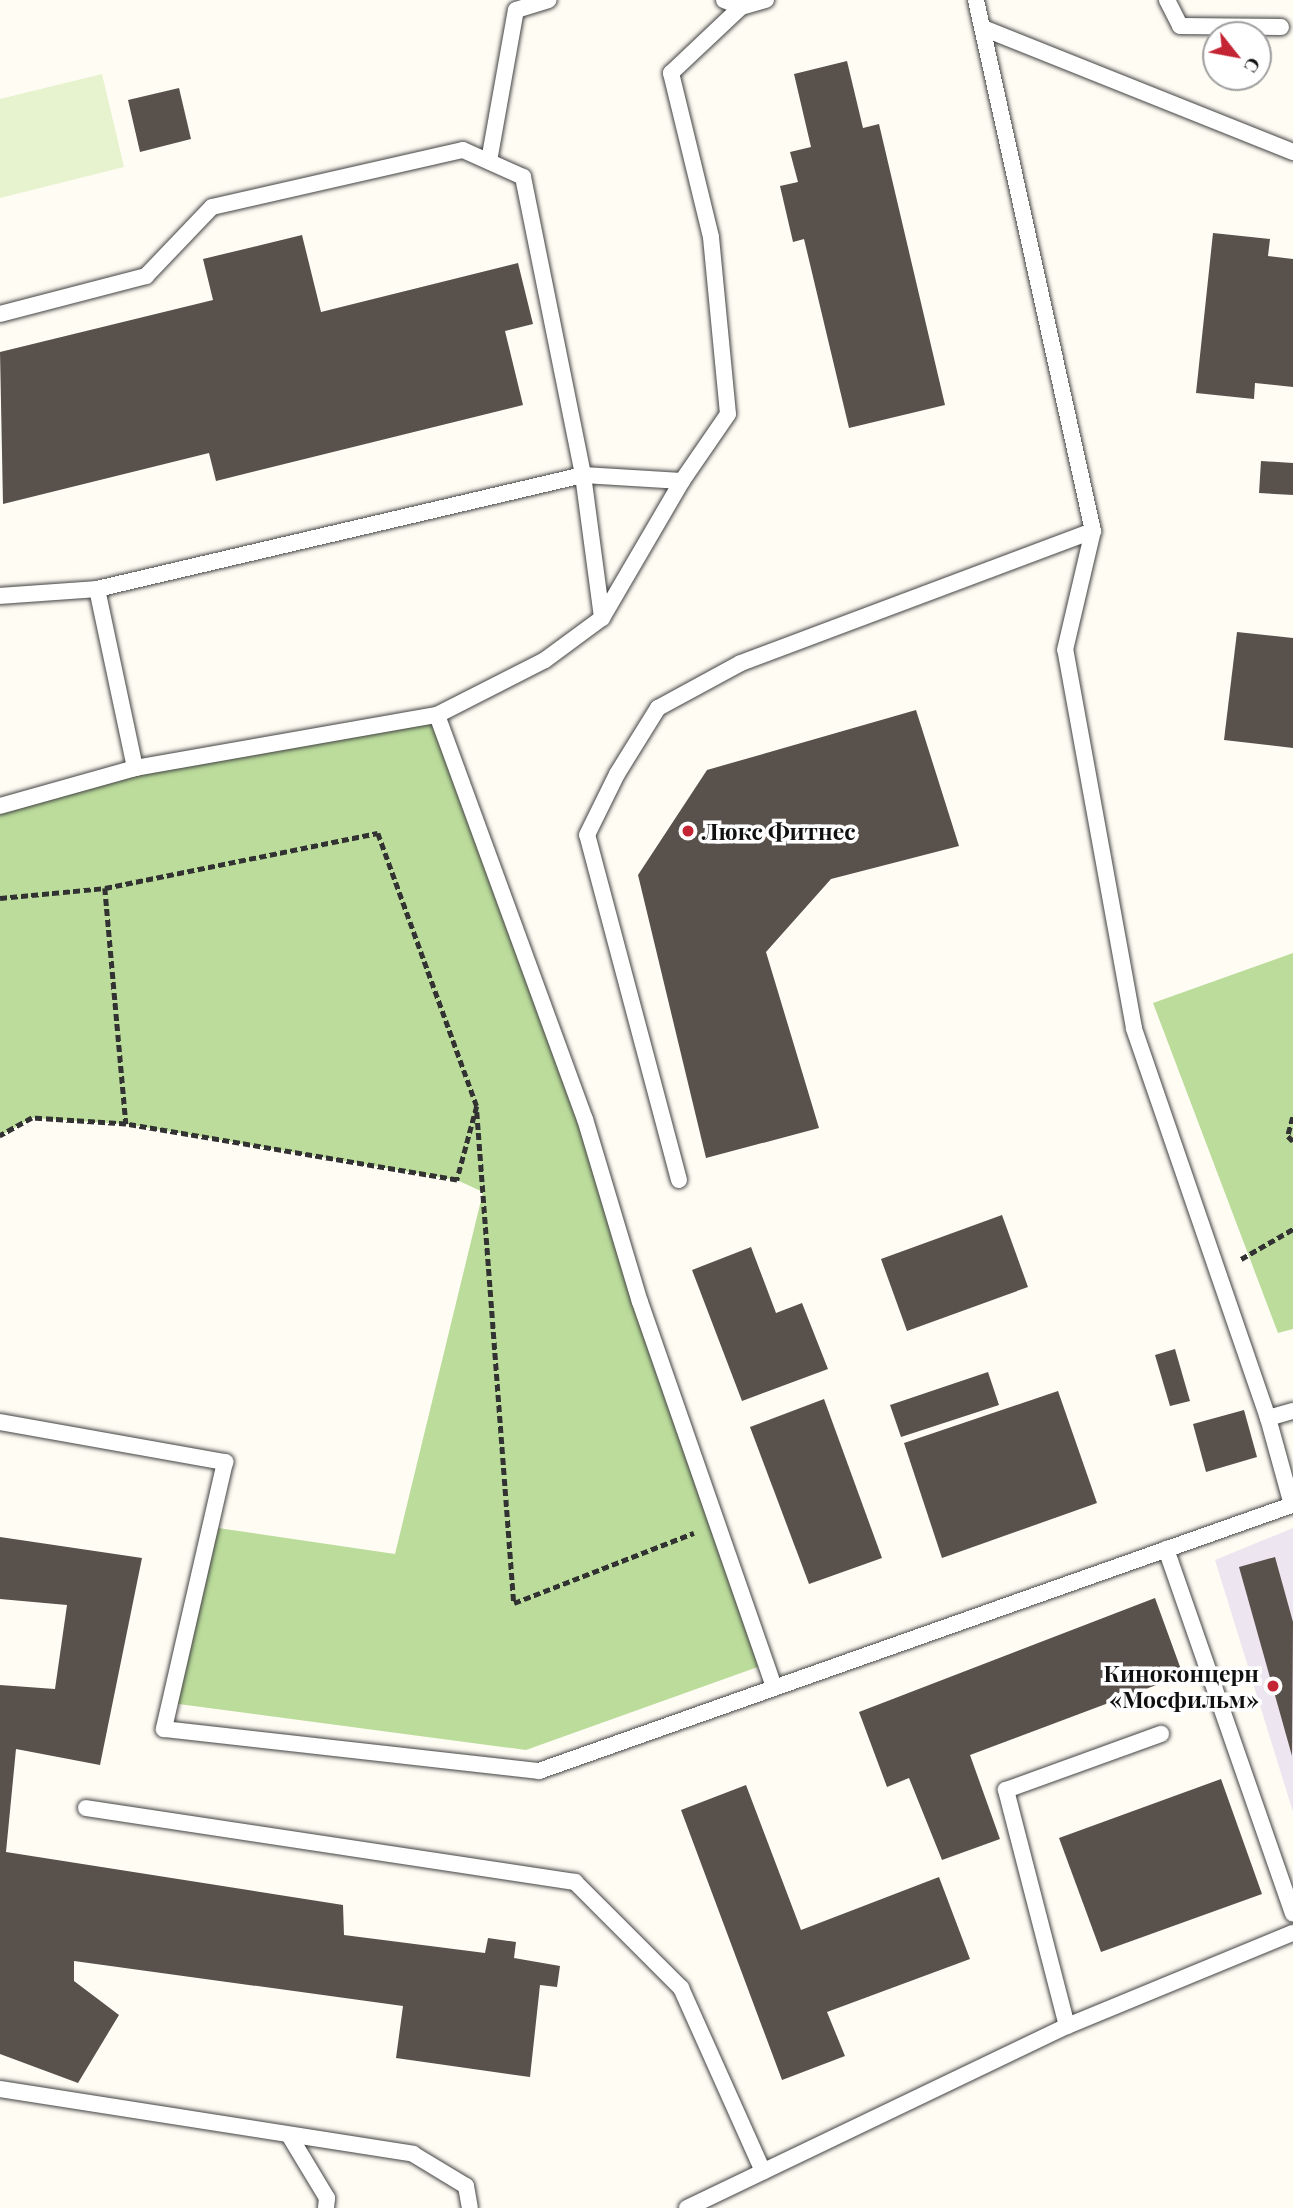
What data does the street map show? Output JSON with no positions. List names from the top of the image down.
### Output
{
  "places": ["Люкс Фитнес", "Киноконцерн «Мосфильм»"],
  "north": "bottom right"
}
